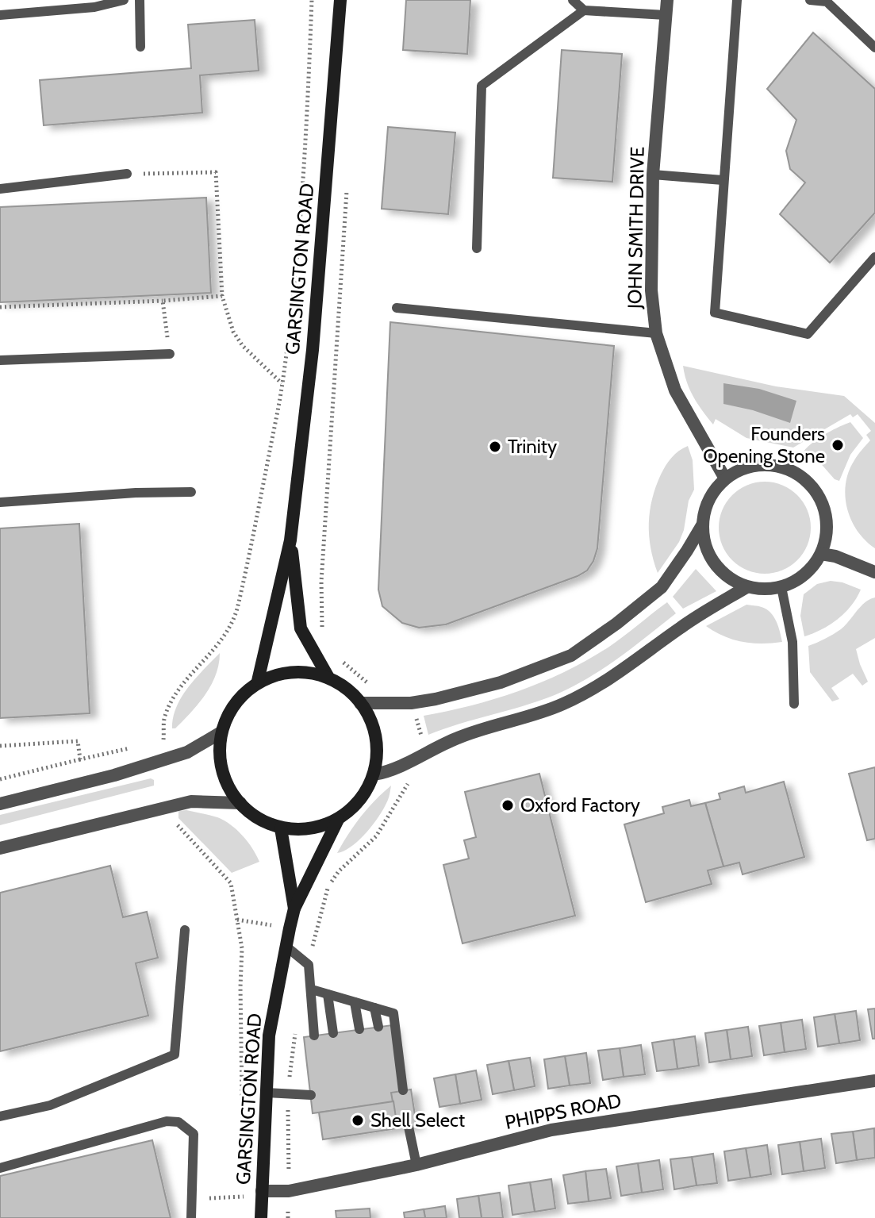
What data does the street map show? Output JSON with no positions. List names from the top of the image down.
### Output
{
  "streets": {
    "main road": ["GARSINGTON ROAD"],
    "street": ["JOHN SMITH DRIVE", "PHIPPS ROAD"]
  },
  "crossings": [
    ["GARSINGTON ROAD", "PHIPPS ROAD"]
  ],
  "places": [
    "Founders Opening Stone",
    "Trinity",
    "Oxford Factory",
    "Shell Select"
  ]
}
